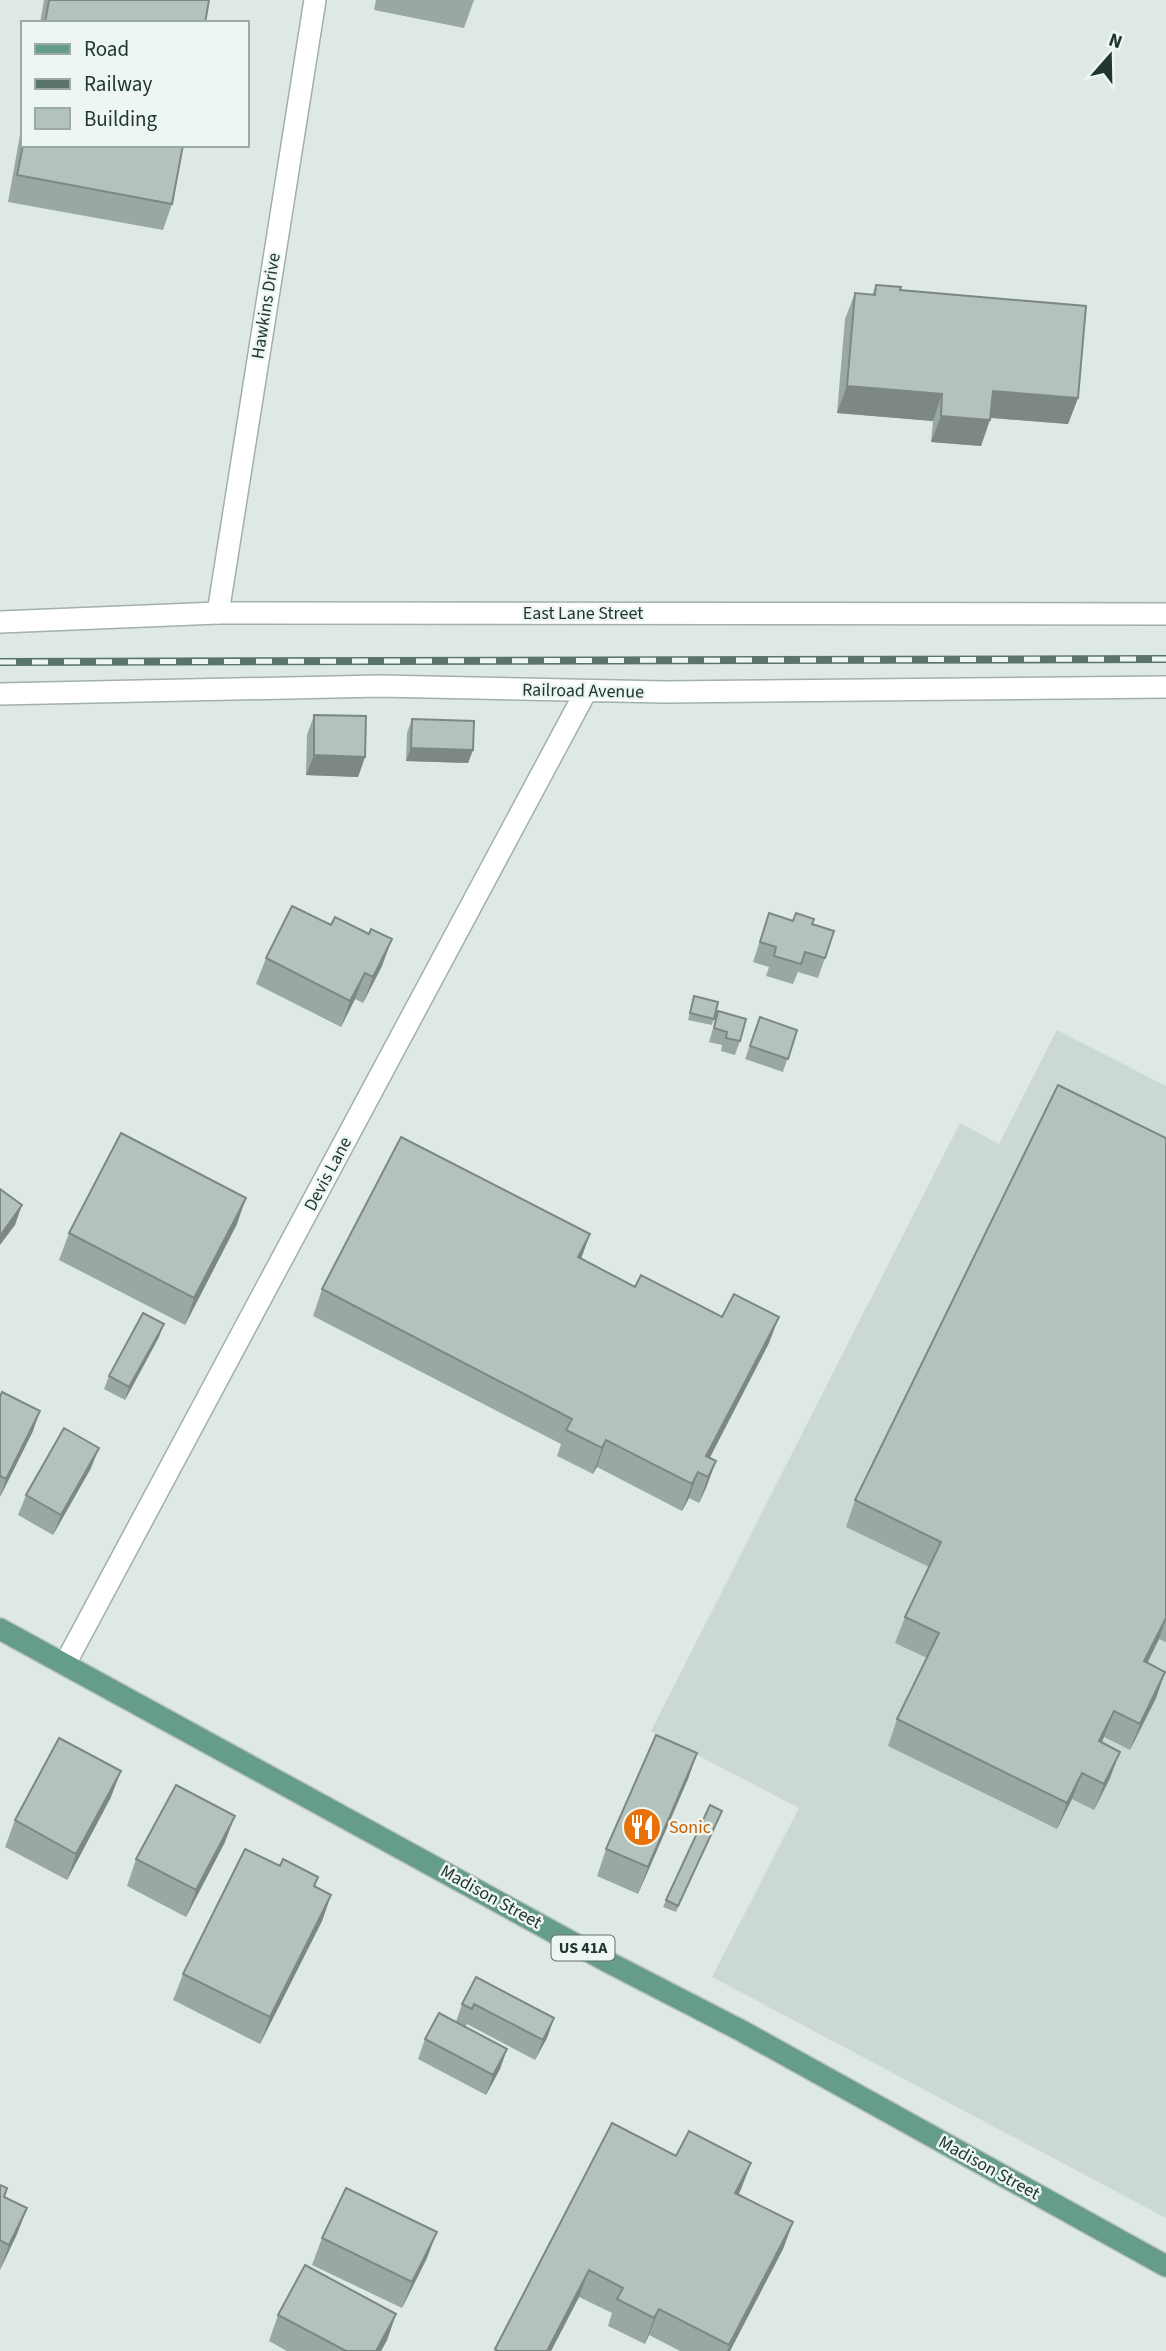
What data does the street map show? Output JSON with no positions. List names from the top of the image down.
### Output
{
  "streets": {
    "main road": ["Madison Street", "US 41A"],
    "street": [
      "Hawkins Drive",
      "East Lane Street",
      "Railroad Avenue",
      "Devis Lane"
    ]
  },
  "crossings": [
    ["Hawkins Drive", "East Lane Street"],
    ["Railroad Avenue", "Devis Lane"],
    ["Devis Lane", "Madison Street"]
  ],
  "places": {
    "restaurant": ["Sonic"]
  },
  "legend": ["Road", "Railway", "Building"],
  "north": "top"
}
